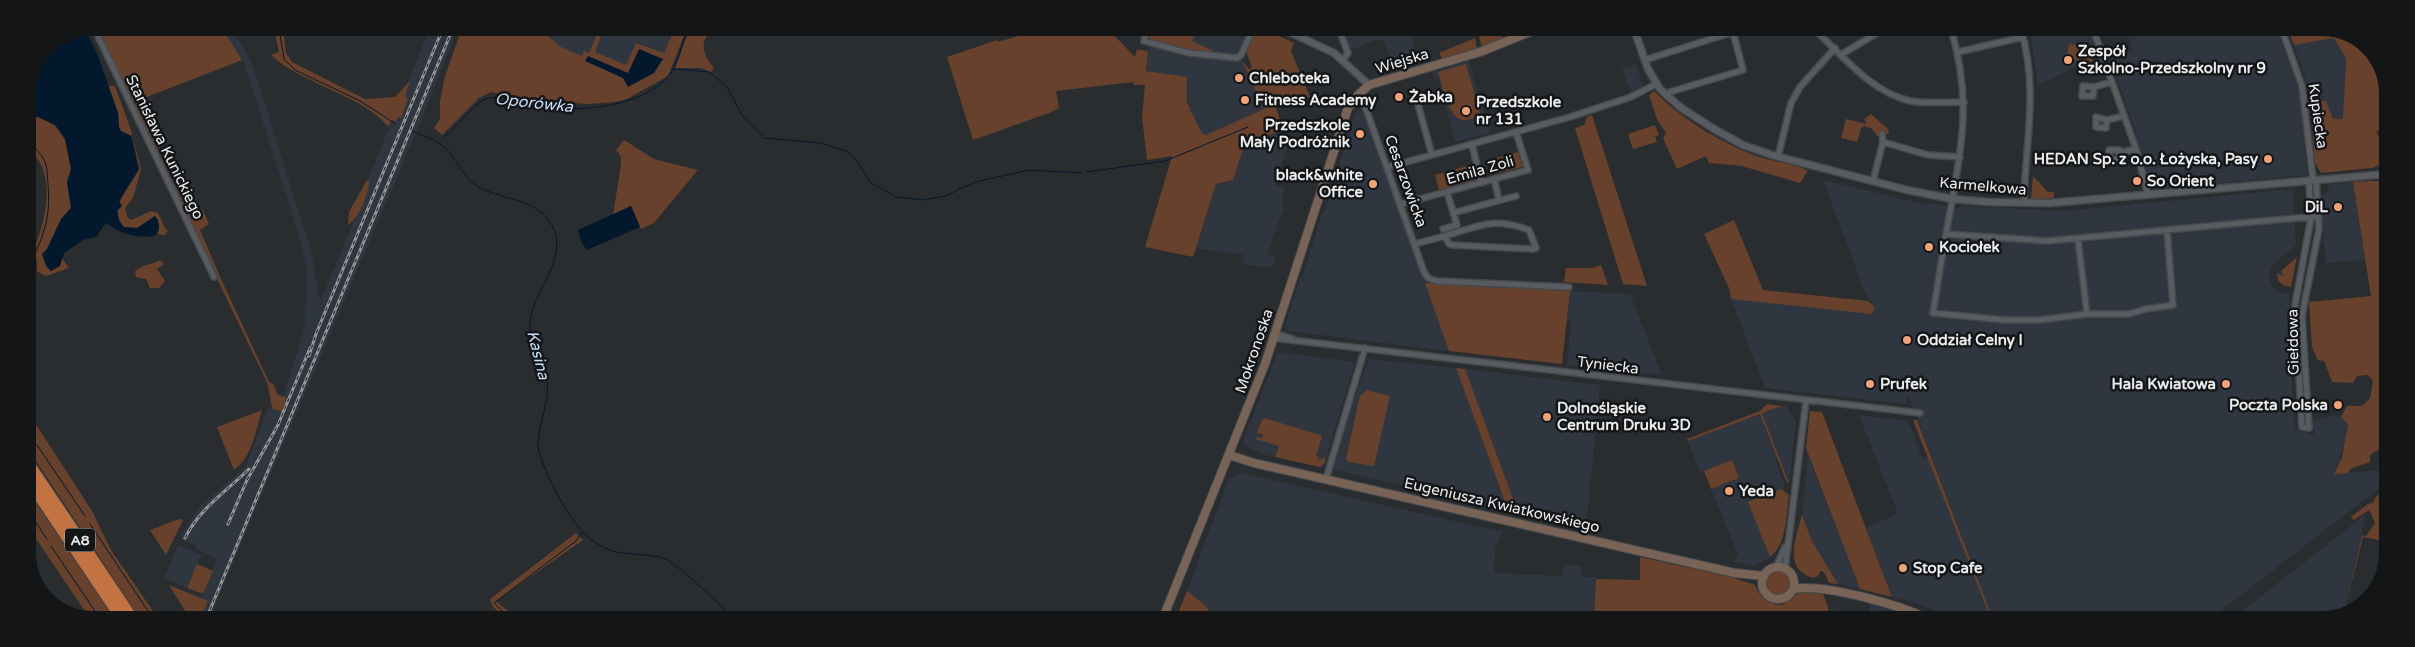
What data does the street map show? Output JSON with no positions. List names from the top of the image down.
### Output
{
  "streets": {
    "highway": ["A8"],
    "main road": ["Wiejska", "Mokronoska", "Eugeniusza Kwiatkowskiego"],
    "street": [
      "Kupiecka",
      "Stanisława Kunickiego",
      "Emila Zoli",
      "Cesarzowicka",
      "Karmelkowa",
      "Giełdowa",
      "Tyniecka"
    ]
  },
  "crossings": [
    ["Wiejska", "Cesarzowicka"],
    ["Wiejska", "Mokronoska"],
    ["Kupiecka", "Karmelkowa"],
    ["Kupiecka", "Giełdowa"],
    ["Emila Zoli", "Cesarzowicka"],
    ["Cesarzowicka", "Mokronoska"],
    ["Karmelkowa", "Giełdowa"],
    ["Mokronoska", "Tyniecka"],
    ["Mokronoska", "Eugeniusza Kwiatkowskiego"]
  ],
  "water": ["Oporówka", "Kasina"],
  "places": [
    "Zespół Szkolno-Przedszkolny nr 9",
    "Chleboteka",
    "Żabka",
    "Fitness Academy",
    "Przedszkole nr 131",
    "Przedszkole Mały Podróżnik",
    "HEDAN Sp. z o.o. Łożyska, Pasy",
    "So Orient",
    "black&white Office",
    "DiL",
    "Kociołek",
    "Oddział Celny I",
    "Prufek",
    "Hala Kwiatowa",
    "Poczta Polska",
    "Dolnośląskie Centrum Druku 3D",
    "Yeda",
    "Stop Cafe"
  ]
}
